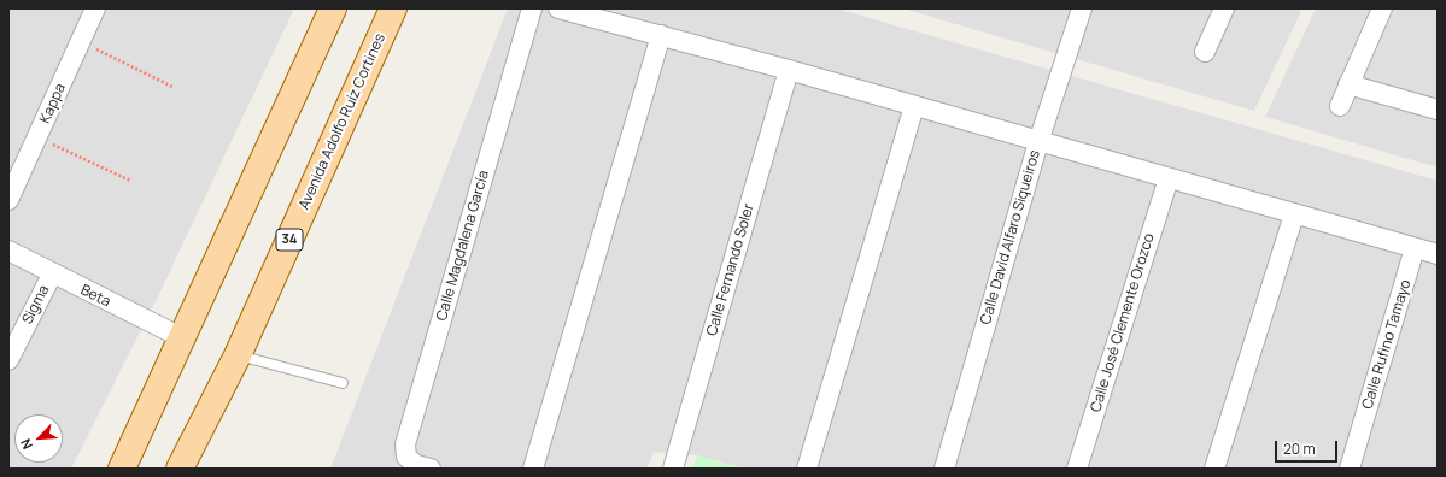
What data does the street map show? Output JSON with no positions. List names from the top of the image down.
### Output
{
  "streets": {
    "main road": ["Avenida Adolfo Ruíz Cortines", "34"],
    "street": [
      "Kappa",
      "Calle David Alfaro Siqueiros",
      "Calle Magdalena García",
      "Calle Fernando Soler",
      "Beta",
      "Sigma",
      "Calle José Clemente Orozco",
      "Calle Rufino Tamayo"
    ]
  },
  "crossings": [
    ["Beta", "Sigma"]
  ],
  "scale_bar": "20 m",
  "north": "bottom left"
}
